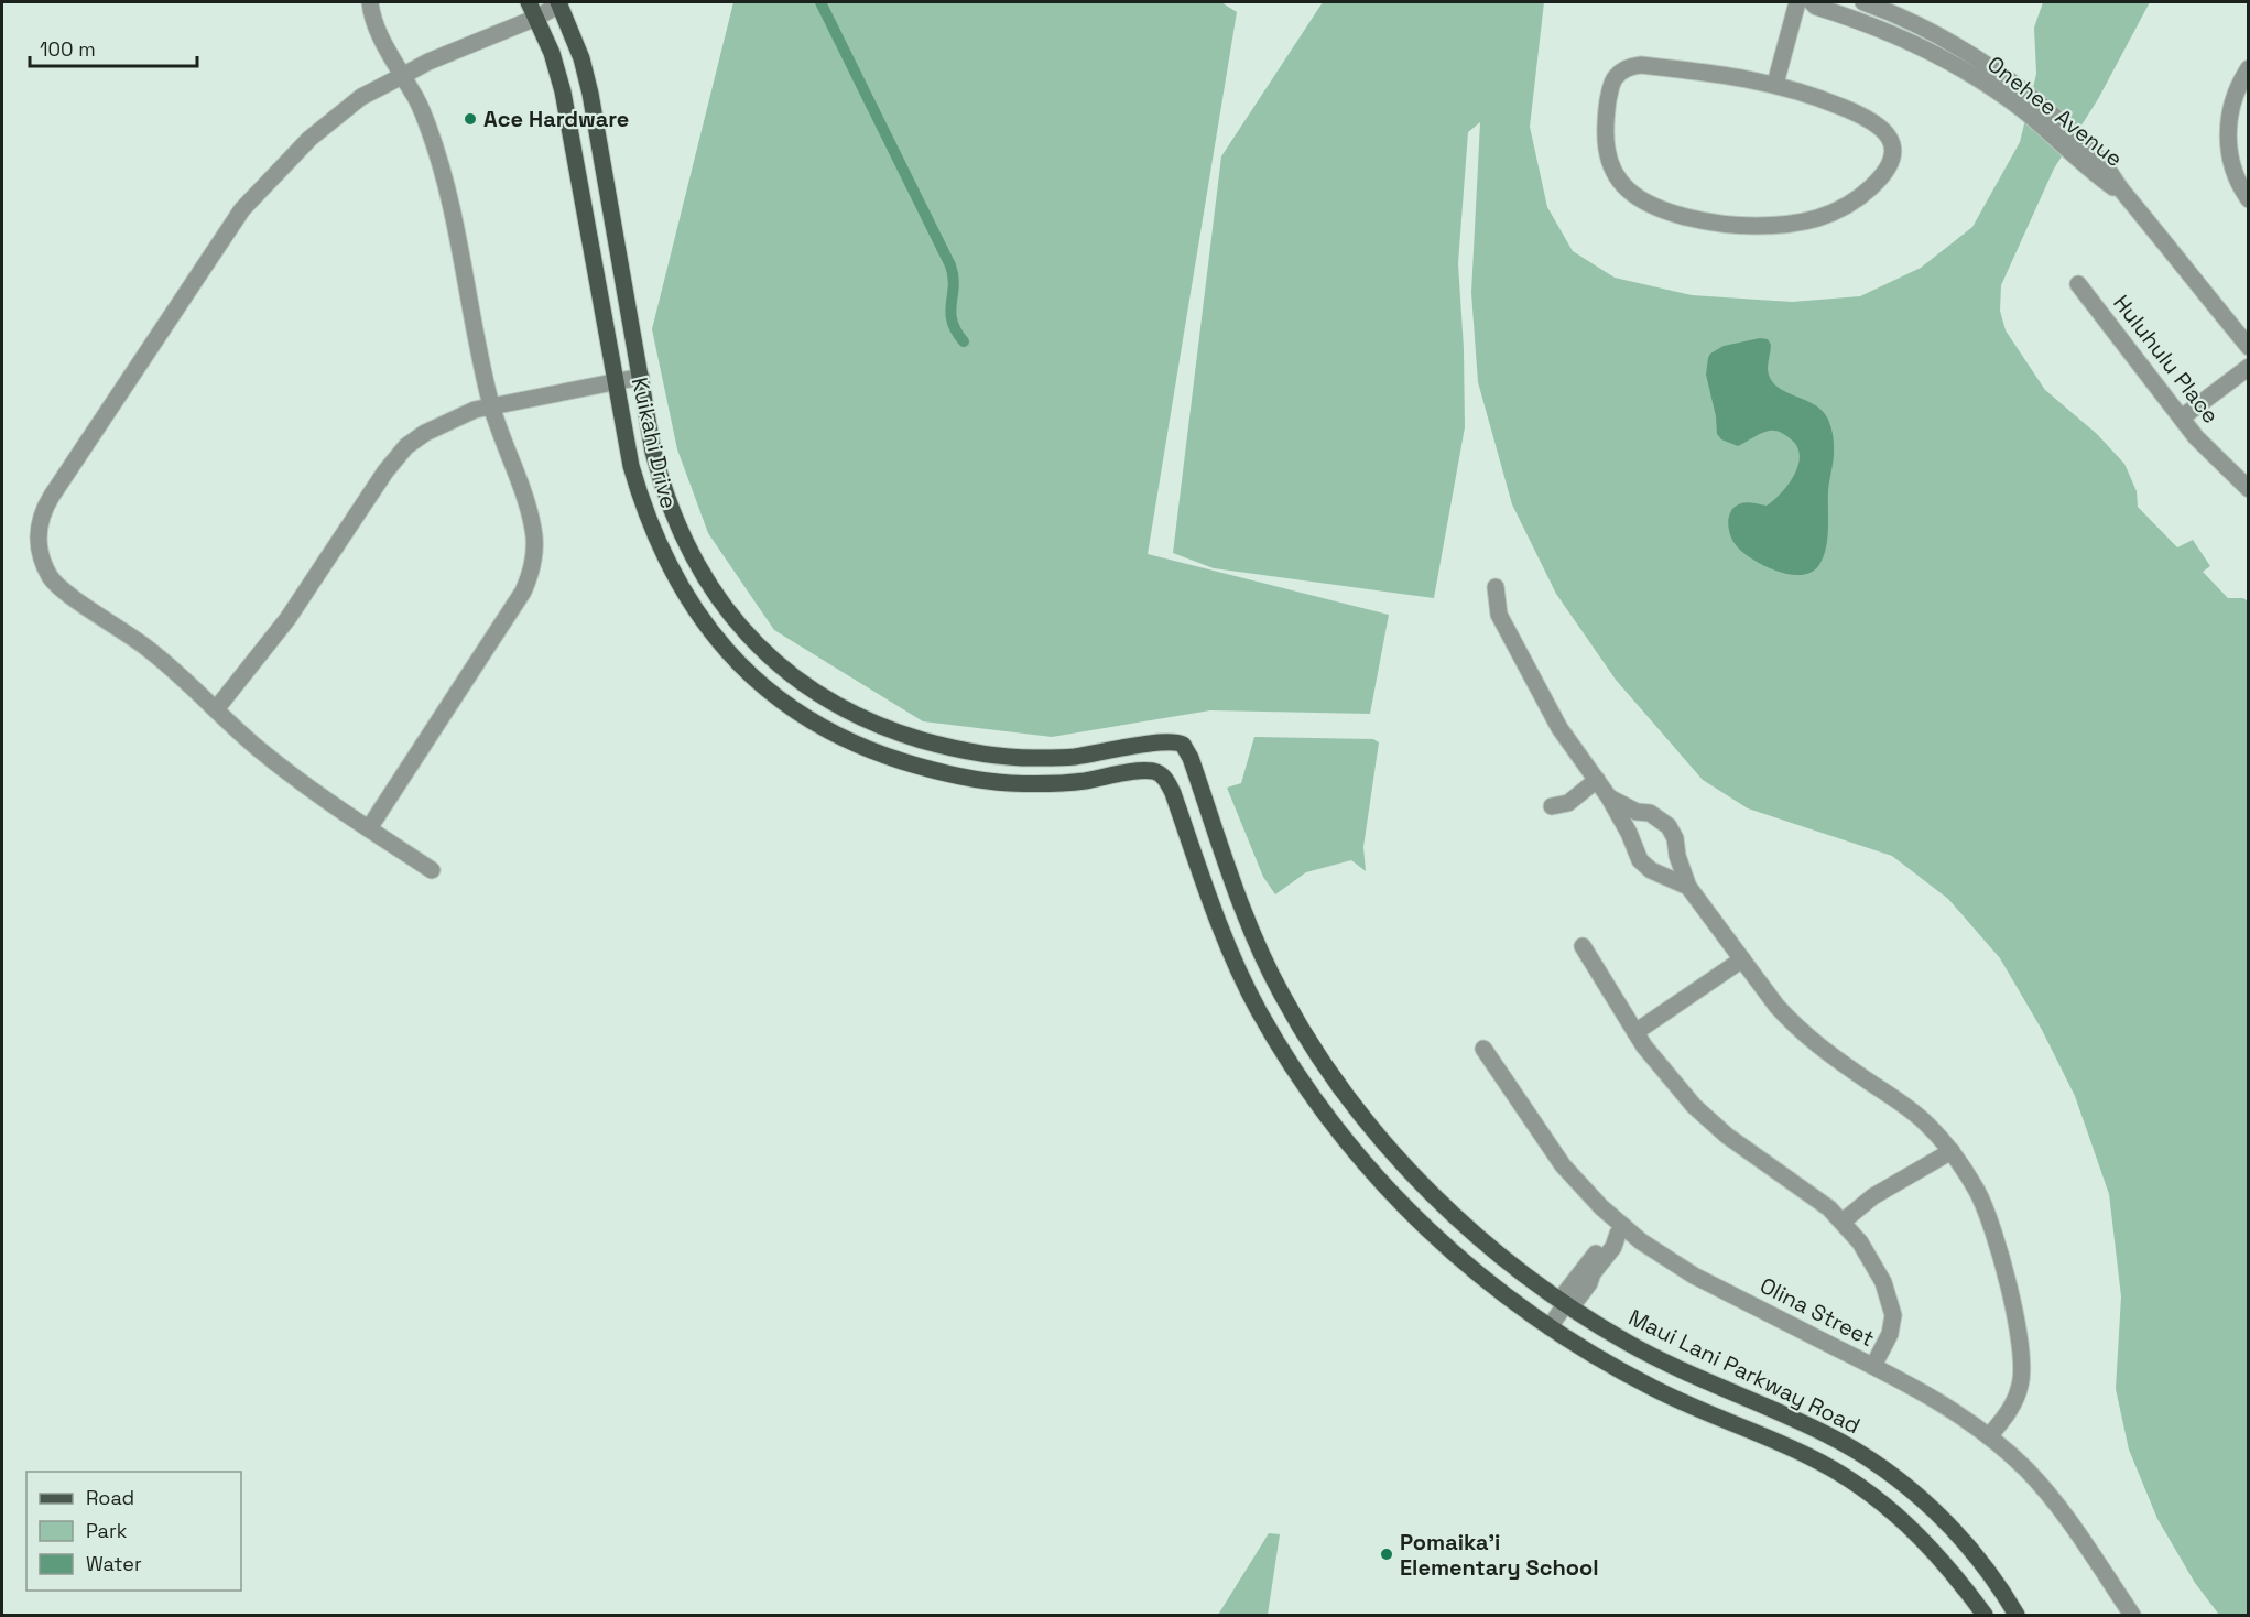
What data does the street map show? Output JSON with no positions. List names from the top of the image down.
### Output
{
  "streets": {
    "main road": ["Kuikahi Drive", "Maui Lani Parkway Road"],
    "street": ["Onehee Avenue", "Huluhulu Place", "Olina Street"]
  },
  "crossings": [
    ["Kuikahi Drive", "Maui Lani Parkway Road"]
  ],
  "places": ["Ace Hardware", "Pomaika'i Elementary School"],
  "legend": ["Road", "Park", "Water"],
  "scale_bar": "100 m"
}
